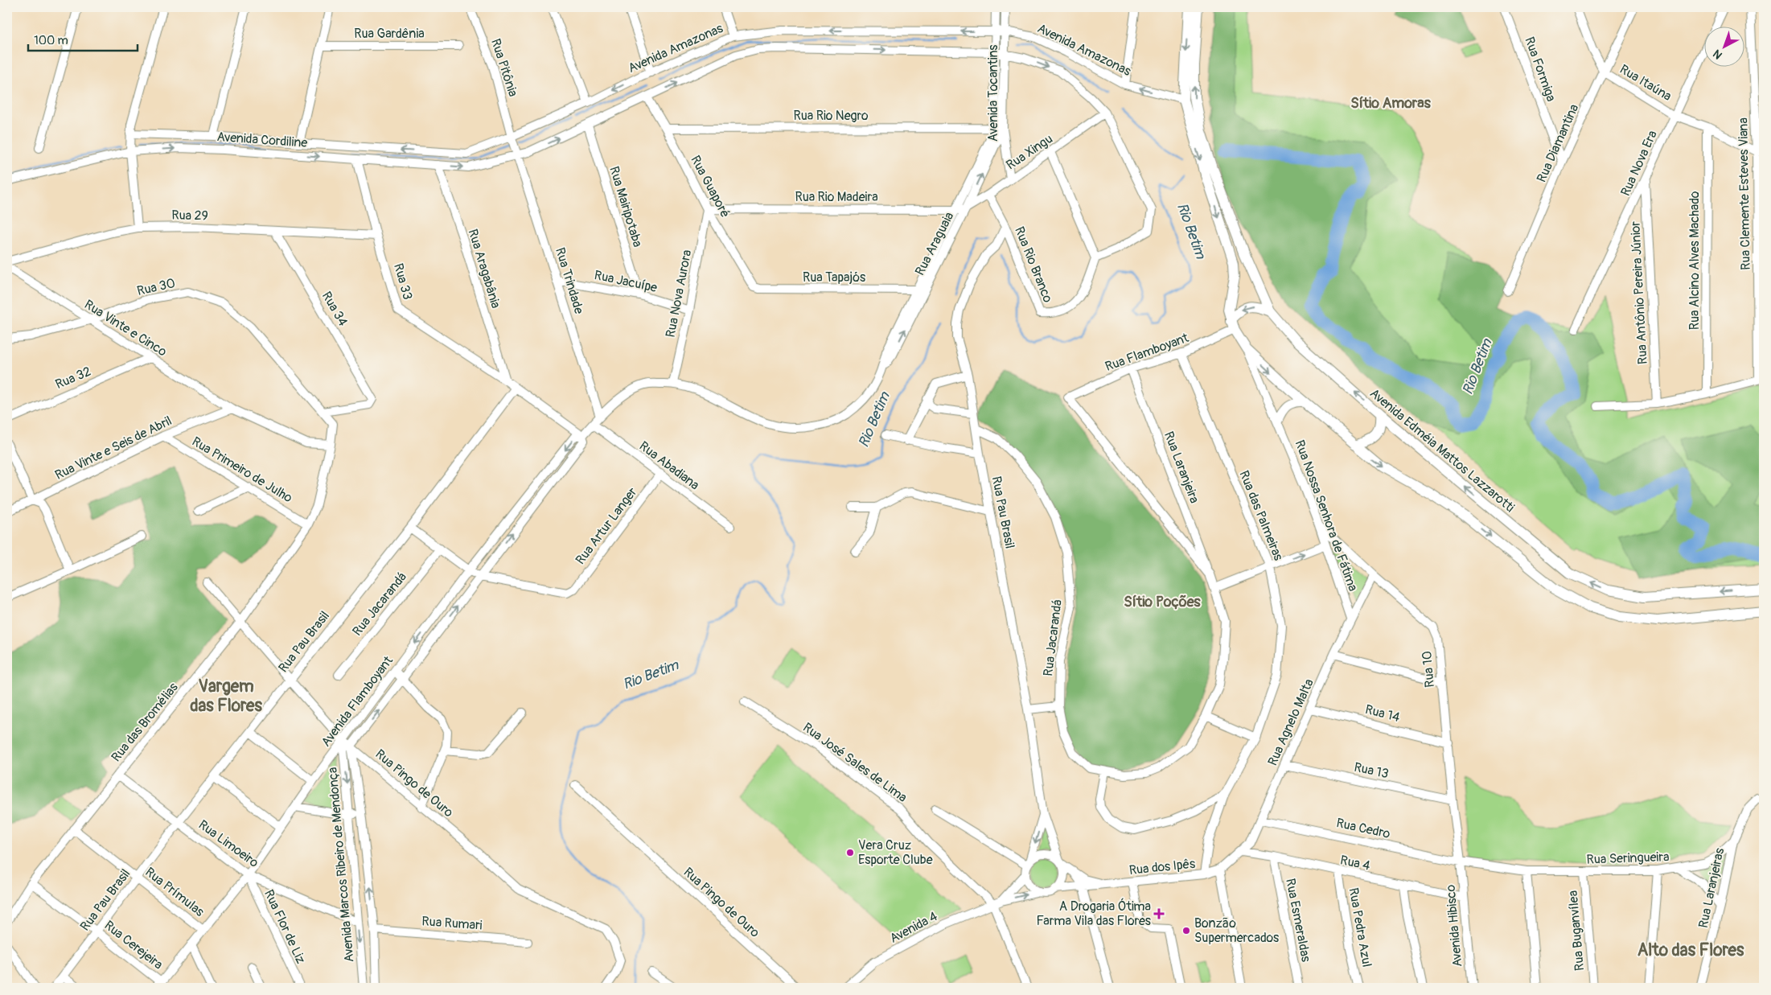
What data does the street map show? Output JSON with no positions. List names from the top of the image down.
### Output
{
  "streets": {
    "main road": ["Avenida Edméia Mattos Lazzarotti"],
    "street": [
      "Rua Gardênia",
      "Avenida Amazonas",
      "Rua Pitônia",
      "Rua Formiga",
      "Rua Itaúna",
      "Avenida Tocantins",
      "Rua Rio Negro",
      "Avenida Cordiline",
      "Rua Diamantina",
      "Rua Xingu",
      "Rua Nova Era",
      "Rua Guaporé",
      "Rua Clemente Esteves Viana",
      "Rua Rio Madeira",
      "Rua Mairipotaba",
      "Rua 29",
      "Rua Araguaia",
      "Rua Alcino Alves Machado",
      "Rua Rio Branco",
      "Rua Aragabânia",
      "Rua Tapajós",
      "Rua Trindade",
      "Rua 33",
      "Rua Jacuípe",
      "Rua 30",
      "Rua Antônio Pereira Júnior",
      "Rua Nova Aurora",
      "Rua 34",
      "Rua Vinte e Cinco",
      "Rua Flamboyant",
      "Rua 32",
      "Rua Vinte e Seis de Abril",
      "Rua Abadiana",
      "Rua Laranjeira",
      "Rua Primeiro de Julho",
      "Rua Pau Brasil",
      "Rua das Palmeiras",
      "Rua Nossa Senhora de Fátima",
      "Rua Artur Langer",
      "Rua Jacarandá",
      "Rua 10",
      "Avenida Flamboyant",
      "Rua 14",
      "Rua das Bromélias",
      "Rua Agnelo Malta",
      "Rua José Sales de Lima",
      "Rua 13",
      "Rua Pingo de Ouro",
      "Rua Cedro",
      "Rua Limoeiro",
      "Rua Seringueira",
      "Rua 4",
      "Avenida Marcos Ribeiro de Mendonça",
      "Rua dos Ipês",
      "Rua Laranjeiras",
      "Rua Prímulas",
      "Rua Esmeraldas",
      "Rua Rumari",
      "Avenida Hibisco",
      "Rua Flor de Liz",
      "Avenida 4",
      "Rua Pedra Azul",
      "Rua Buganvílea",
      "Rua Cerejeira"
    ]
  },
  "crossings": [
    ["Avenida Amazonas", "Rua Pitônia"],
    ["Avenida Amazonas", "Avenida Tocantins"],
    ["Avenida Amazonas", "Avenida Cordiline"],
    ["Rua Pitônia", "Avenida Cordiline"],
    ["Rua Pitônia", "Rua Trindade"],
    ["Rua Formiga", "Rua Diamantina"],
    ["Rua Itaúna", "Rua Diamantina"],
    ["Rua Itaúna", "Rua Nova Era"],
    ["Rua Itaúna", "Rua Clemente Esteves Viana"],
    ["Rua Itaúna", "Rua Alcino Alves Machado"],
    ["Avenida Tocantins", "Rua Rio Negro"],
    ["Avenida Tocantins", "Rua Xingu"],
    ["Avenida Tocantins", "Rua Araguaia"],
    ["Rua Rio Negro", "Rua Guaporé"],
    ["Rua Rio Negro", "Rua Araguaia"],
    ["Avenida Cordiline", "Rua Aragabânia"],
    ["Avenida Cordiline", "Rua Trindade"],
    ["Avenida Cordiline", "Rua 33"],
    ["Rua Xingu", "Rua Rio Madeira"],
    ["Rua Xingu", "Rua Araguaia"],
    ["Rua Xingu", "Rua Rio Branco"],
    ["Rua Nova Era", "Rua Antônio Pereira Júnior"],
    ["Rua Guaporé", "Rua Rio Madeira"],
    ["Rua Guaporé", "Rua Tapajós"],
    ["Rua Guaporé", "Rua Nova Aurora"],
    ["Rua Rio Madeira", "Rua Araguaia"],
    ["Rua Rio Madeira", "Rua Nova Aurora"],
    ["Rua Mairipotaba", "Rua Jacuípe"],
    ["Rua 29", "Rua 33"],
    ["Rua 29", "Rua 34"],
    ["Rua Araguaia", "Rua Tapajós"],
    ["Rua Araguaia", "Avenida Flamboyant"],
    ["Rua Rio Branco", "Rua Pau Brasil"],
    ["Rua Aragabânia", "Rua 33"],
    ["Rua Trindade", "Rua Jacuípe"],
    ["Rua Trindade", "Avenida Flamboyant"],
    ["Rua 33", "Rua Pau Brasil"],
    ["Rua 33", "Avenida Flamboyant"],
    ["Rua Jacuípe", "Rua Nova Aurora"],
    ["Rua 30", "Rua 34"],
    ["Rua 30", "Rua Vinte e Cinco"],
    ["Rua 30", "Rua das Bromélias"],
    ["Rua Nova Aurora", "Avenida Flamboyant"],
    ["Rua Vinte e Cinco", "Rua 32"],
    ["Rua Vinte e Cinco", "Rua Vinte e Seis de Abril"],
    ["Rua Vinte e Cinco", "Rua das Bromélias"],
    ["Rua Flamboyant", "Rua Laranjeira"],
    ["Rua Flamboyant", "Rua das Palmeiras"],
    ["Rua Flamboyant", "Rua Jacarandá"],
    ["Rua Vinte e Seis de Abril", "Rua Primeiro de Julho"],
    ["Rua Abadiana", "Rua Artur Langer"],
    ["Rua Abadiana", "Avenida Flamboyant"],
    ["Rua Laranjeira", "Rua Jacarandá"],
    ["Rua Primeiro de Julho", "Rua das Bromélias"],
    ["Rua Pau Brasil", "Rua Jacarandá"],
    ["Rua Pau Brasil", "Rua Pingo de Ouro"],
    ["Rua Pau Brasil", "Rua Limoeiro"],
    ["Rua Pau Brasil", "Rua dos Ipês"],
    ["Rua Pau Brasil", "Rua Prímulas"],
    ["Rua Pau Brasil", "Avenida 4"],
    ["Rua Pau Brasil", "Rua Cerejeira"],
    ["Rua das Palmeiras", "Rua dos Ipês"],
    ["Rua Nossa Senhora de Fátima", "Rua 10"],
    ["Rua Nossa Senhora de Fátima", "Rua Agnelo Malta"],
    ["Rua Artur Langer", "Avenida Flamboyant"],
    ["Rua 10", "Rua 14"],
    ["Rua 10", "Rua Agnelo Malta"],
    ["Rua 10", "Rua 13"],
    ["Rua 10", "Rua Cedro"],
    ["Rua 10", "Rua Seringueira"],
    ["Rua 10", "Avenida Hibisco"],
    ["Avenida Flamboyant", "Rua Pingo de Ouro"],
    ["Avenida Flamboyant", "Rua Limoeiro"],
    ["Avenida Flamboyant", "Avenida Marcos Ribeiro de Mendonça"],
    ["Avenida Flamboyant", "Rua Prímulas"],
    ["Avenida Flamboyant", "Rua Flor de Liz"],
    ["Avenida Flamboyant", "Rua Cerejeira"],
    ["Rua 14", "Rua Agnelo Malta"],
    ["Rua das Bromélias", "Rua Pingo de Ouro"],
    ["Rua das Bromélias", "Rua Limoeiro"],
    ["Rua das Bromélias", "Rua Prímulas"],
    ["Rua das Bromélias", "Rua Cerejeira"],
    ["Rua Agnelo Malta", "Rua 13"],
    ["Rua Agnelo Malta", "Rua Cedro"],
    ["Rua Agnelo Malta", "Rua 4"],
    ["Rua Agnelo Malta", "Rua dos Ipês"],
    ["Rua José Sales de Lima", "Avenida 4"],
    ["Rua Pingo de Ouro", "Avenida Marcos Ribeiro de Mendonça"],
    ["Rua Cedro", "Rua Seringueira"],
    ["Rua Cedro", "Avenida Hibisco"],
    ["Rua Limoeiro", "Avenida Marcos Ribeiro de Mendonça"],
    ["Rua Limoeiro", "Rua Flor de Liz"],
    ["Rua Seringueira", "Rua Laranjeiras"],
    ["Rua Seringueira", "Avenida Hibisco"],
    ["Rua Seringueira", "Rua Buganvílea"],
    ["Rua 4", "Rua Esmeraldas"],
    ["Rua 4", "Avenida Hibisco"],
    ["Rua 4", "Rua Pedra Azul"],
    ["Avenida Marcos Ribeiro de Mendonça", "Rua Rumari"],
    ["Rua dos Ipês", "Avenida 4"]
  ],
  "districts": [
    "Sítio Amoras",
    "Sítio Poções",
    "Vargem das Flores",
    "Alto das Flores"
  ],
  "water": ["Rio Betim"],
  "places": {
    "other": ["Vera Cruz Esporte Clube", "Bonzão Supermercados"],
    "health": ["A Drogaria Ótima Farma Vila das Flores"]
  },
  "scale_bar": "100 m",
  "north": "bottom left"
}
